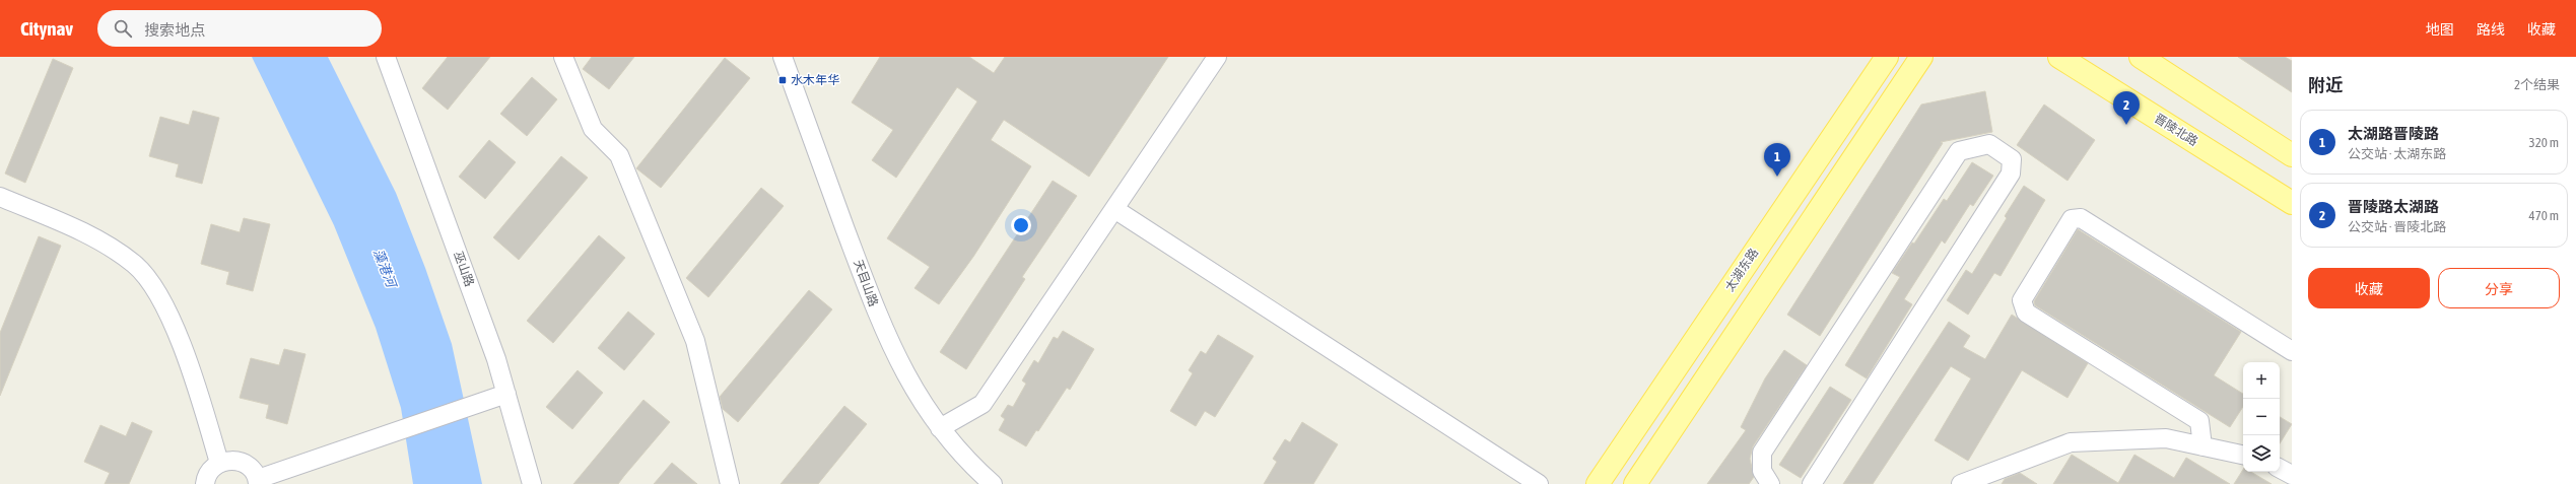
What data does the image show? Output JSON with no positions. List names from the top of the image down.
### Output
{
  "streets": {
    "main road": ["晋陵北路", "太湖东路"],
    "street": ["巫山路", "天目山路"]
  },
  "water": ["藻港河"],
  "places": {
    "transit": ["水木年华"]
  },
  "page": {
    "header": "Citynav",
    "search": "搜索地点",
    "nav": ["地图", "路线", "收藏"],
    "heading": ["附近", "2个结果"],
    "pins": ["2", "1"],
    "list": [
      {
        "mark": "1",
        "name": "太湖路晋陵路",
        "note": "公交站 · 太湖东路",
        "value": "320 m"
      },
      {
        "mark": "2",
        "name": "晋陵路太湖路",
        "note": "公交站 · 晋陵北路",
        "value": "470 m"
      }
    ],
    "buttons": ["收藏", "分享"],
    "map_buttons": ["+", "−"]
  }
}
